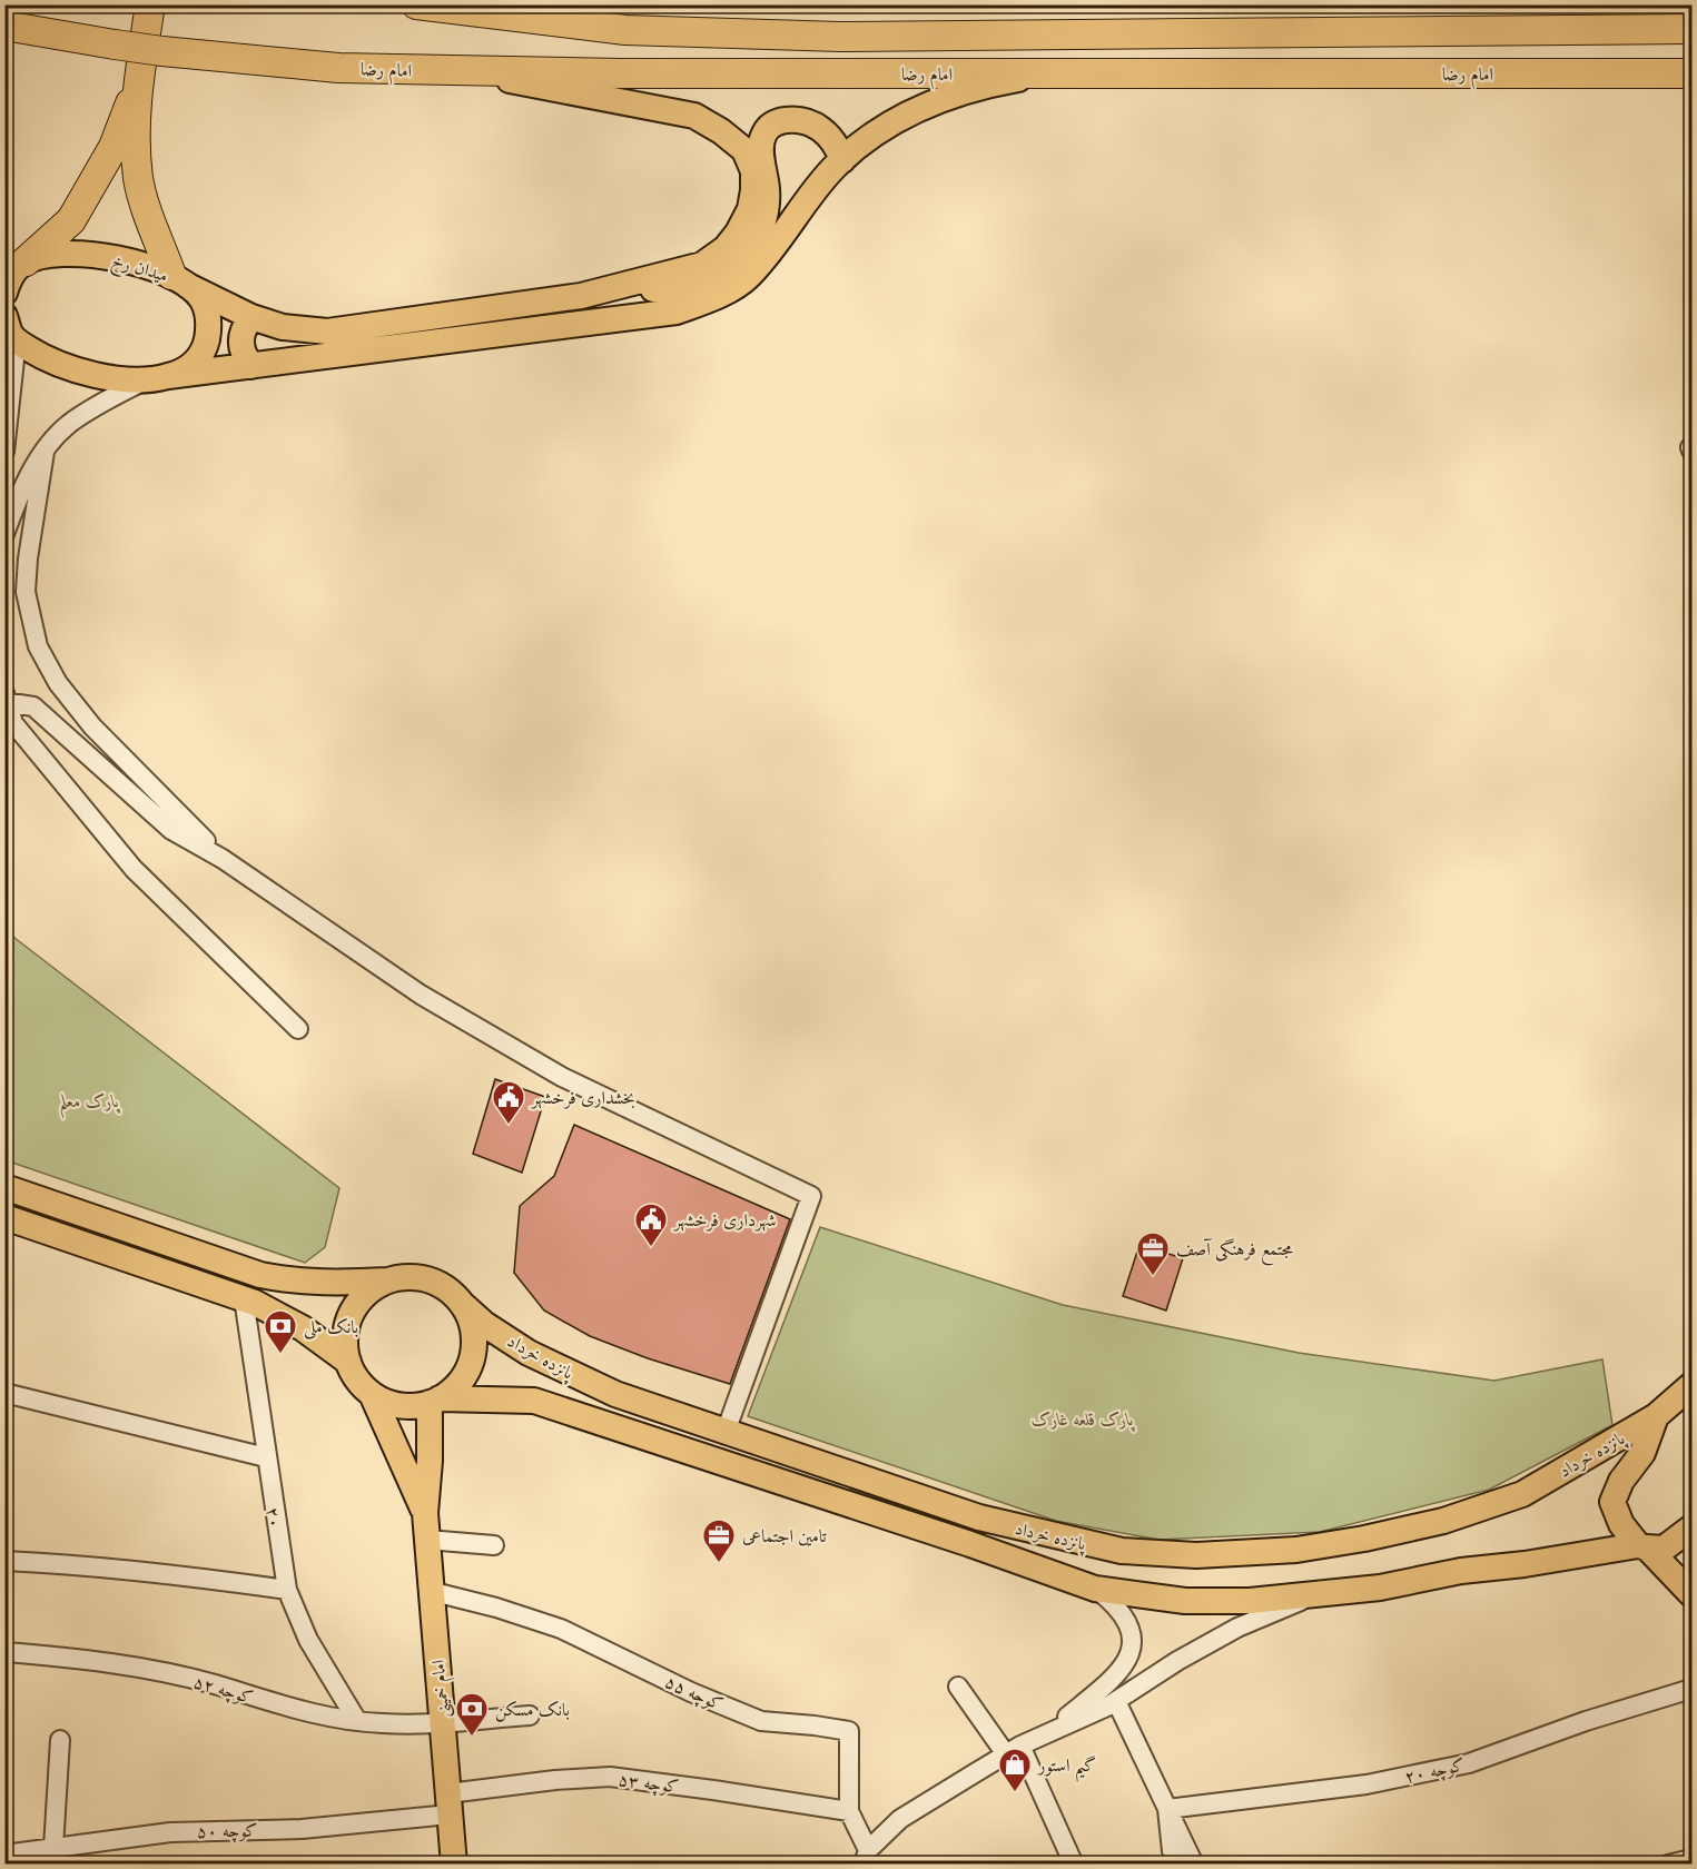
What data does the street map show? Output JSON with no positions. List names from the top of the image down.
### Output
{
  "streets": {
    "highway": ["امام رضا"],
    "main road": ["میدان رخ", "پانزده خرداد", "امام خمینی"],
    "street": [
      "۲۰",
      "کوچه ۵۲",
      "کوچه ۵۵",
      "کوچه ۲۰",
      "کوچه ۵۳",
      "کوچه ۵۰"
    ]
  },
  "crossings": [
    ["پانزده خرداد", "امام خمینی"],
    ["۲۰", "کوچه ۵۲"],
    ["کوچه ۵۲", "امام خمینی"],
    ["امام خمینی", "کوچه ۵۵"],
    ["امام خمینی", "کوچه ۵۳"],
    ["امام خمینی", "کوچه ۵۰"],
    ["کوچه ۵۵", "کوچه ۵۳"],
    ["کوچه ۵۳", "کوچه ۵۰"]
  ],
  "parks": ["پارک معلم", "پارک قلعه غارک"],
  "places": {
    "public building": ["بخشداری فرخشهر", "شهرداری فرخشهر"],
    "office": ["مجتمع فرهنگی آصف", "تامین اجتماعی"],
    "bank": ["بانک ملی", "بانک مسکن"],
    "shop": ["گیم استور"]
  }
}
